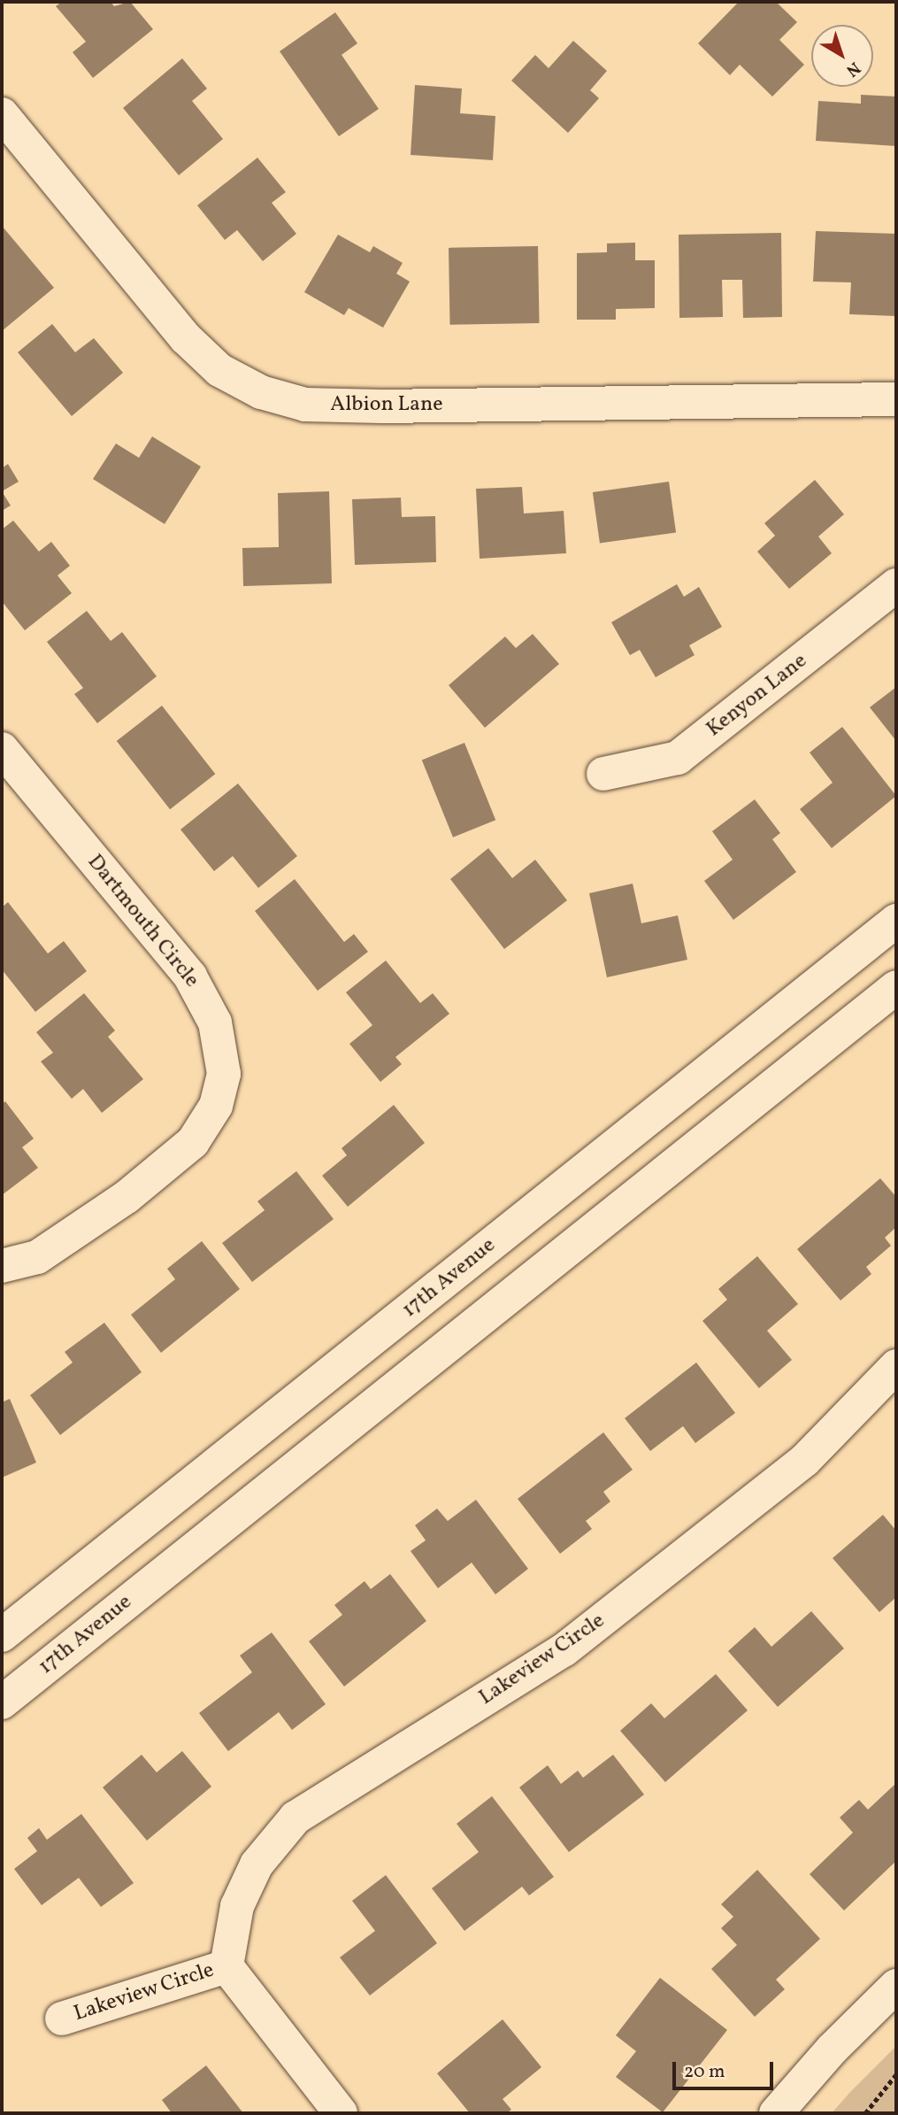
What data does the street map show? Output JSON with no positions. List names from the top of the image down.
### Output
{
  "streets": {
    "street": [
      "Albion Lane",
      "Kenyon Lane",
      "Dartmouth Circle",
      "17th Avenue",
      "Lakeview Circle"
    ]
  },
  "scale_bar": "20 m",
  "north": "bottom right"
}
